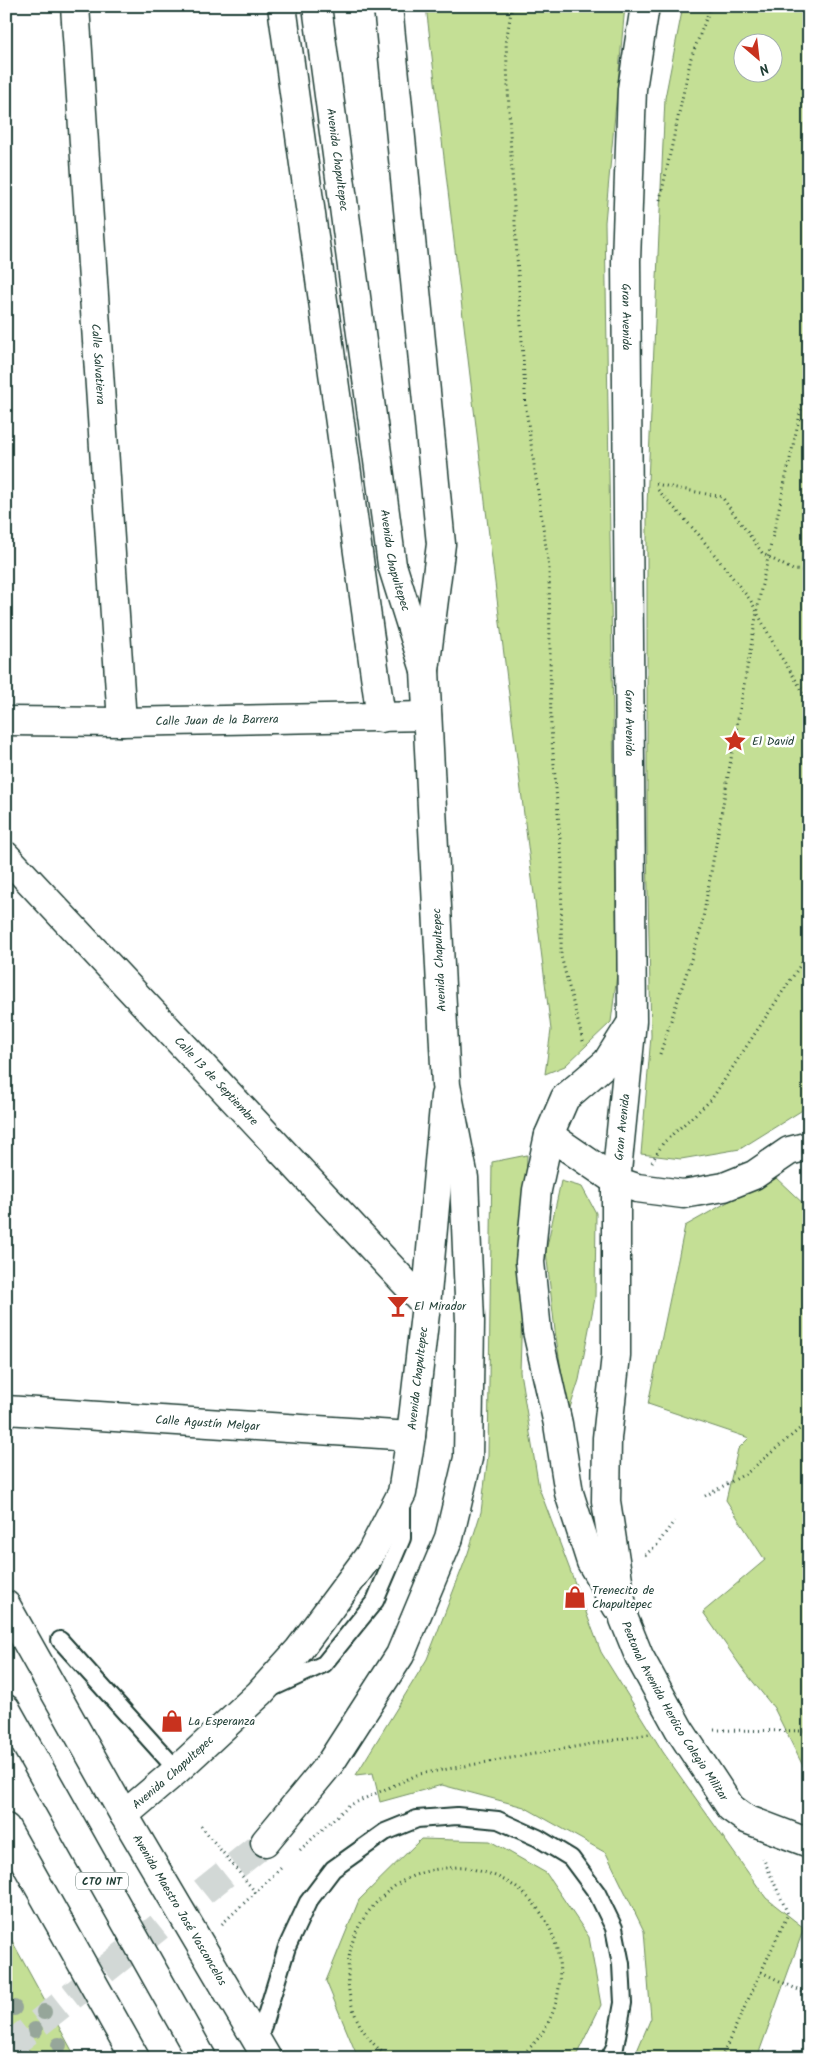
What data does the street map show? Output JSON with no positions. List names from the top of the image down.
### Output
{
  "streets": {
    "main road": [
      "Avenida Chapultepec",
      "Gran Avenida",
      "Calle Salvatierra",
      "Calle Juan de la Barrera",
      "Calle 13 de Septiembre",
      "Calle Agustín Melgar",
      "Peatonal Avenida Heróico Colegio Militar",
      "CTO INT",
      "Avenida Maestro José Vasconcelos"
    ]
  },
  "crossings": [
    ["Avenida Chapultepec", "Calle Juan de la Barrera"],
    ["Avenida Chapultepec", "Calle 13 de Septiembre"],
    ["Avenida Chapultepec", "Calle Agustín Melgar"],
    ["Avenida Chapultepec", "Avenida Maestro José Vasconcelos"],
    ["Gran Avenida", "Peatonal Avenida Heróico Colegio Militar"],
    ["Calle Salvatierra", "Calle Juan de la Barrera"]
  ],
  "places": {
    "place": ["El David"],
    "bar": ["El Mirador"],
    "shop": ["Trenecito de Chapultepec", "La Esperanza"]
  },
  "north": "bottom right"
}
